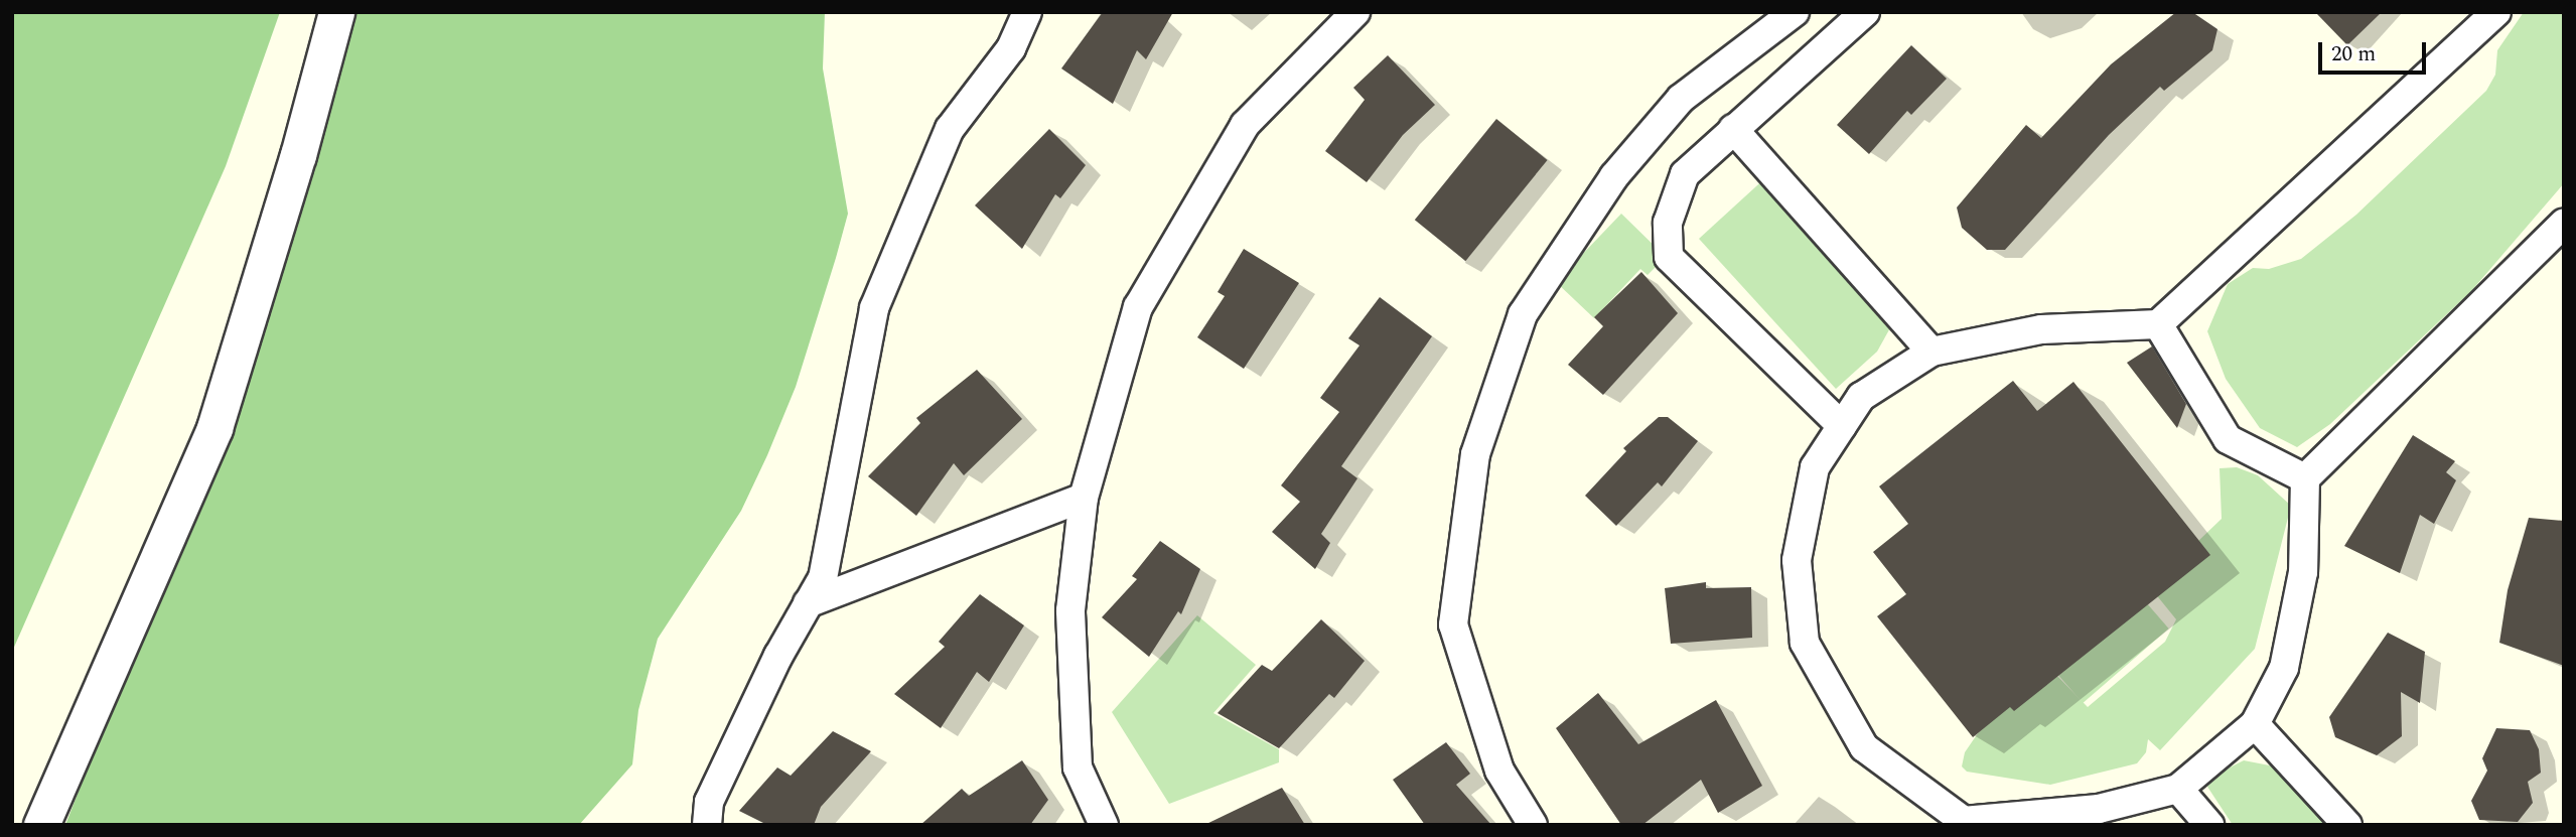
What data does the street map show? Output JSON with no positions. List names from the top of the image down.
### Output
{
  "scale_bar": "20 m"
}
